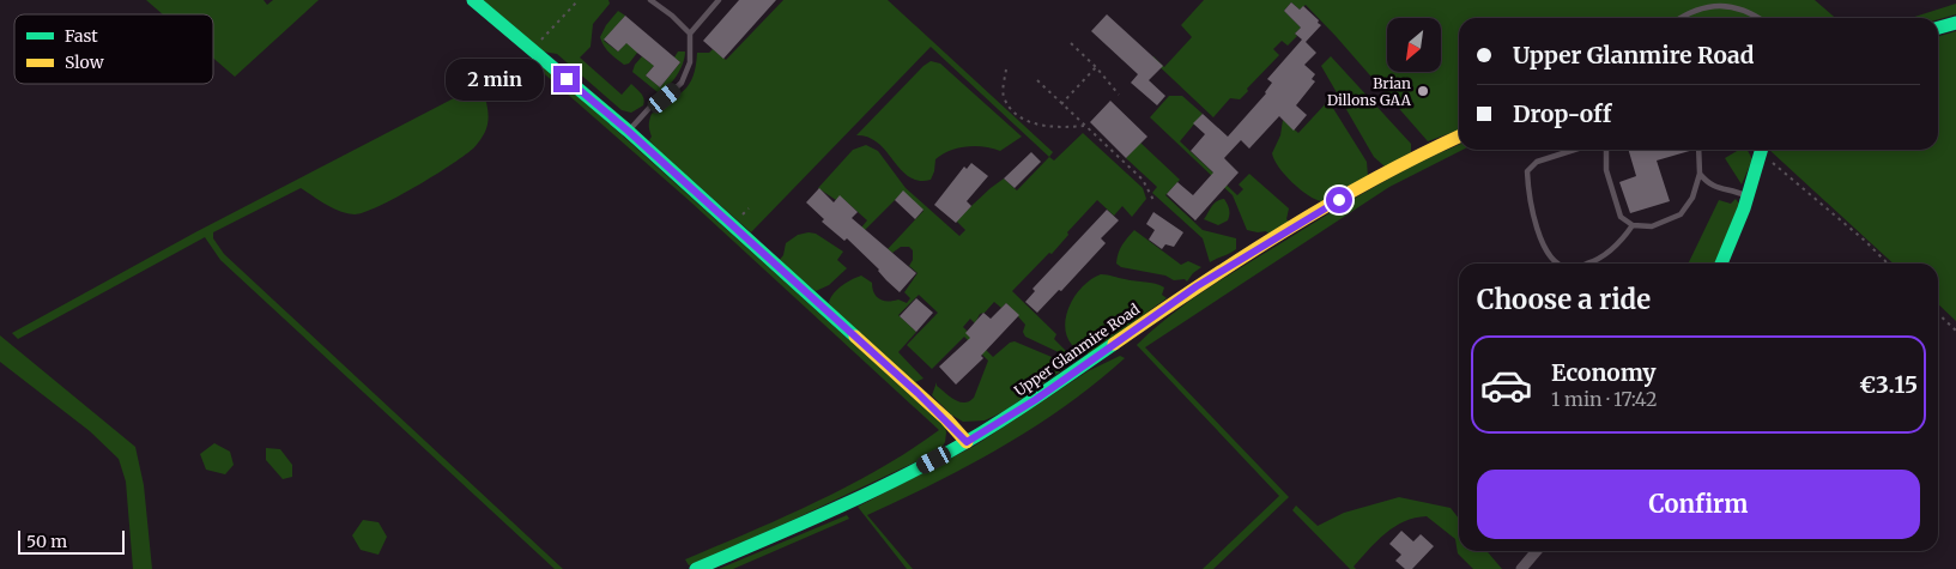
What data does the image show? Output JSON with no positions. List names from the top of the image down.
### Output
{
  "streets": {
    "main road": ["Upper Glanmire Road"]
  },
  "places": ["Brian Dillons GAA"],
  "legend": ["Fast", "Slow"],
  "scale_bar": "50 m",
  "north": "bottom left",
  "page": {
    "banner": ["Upper Glanmire Road", "Drop-off"],
    "bubble": "2 min",
    "heading": "Choose a ride",
    "list": [
      {
        "name": "Economy",
        "note": "1 min · 17:42",
        "value": "€3.15"
      }
    ],
    "buttons": "Confirm",
    "scale": "50 m"
  }
}
